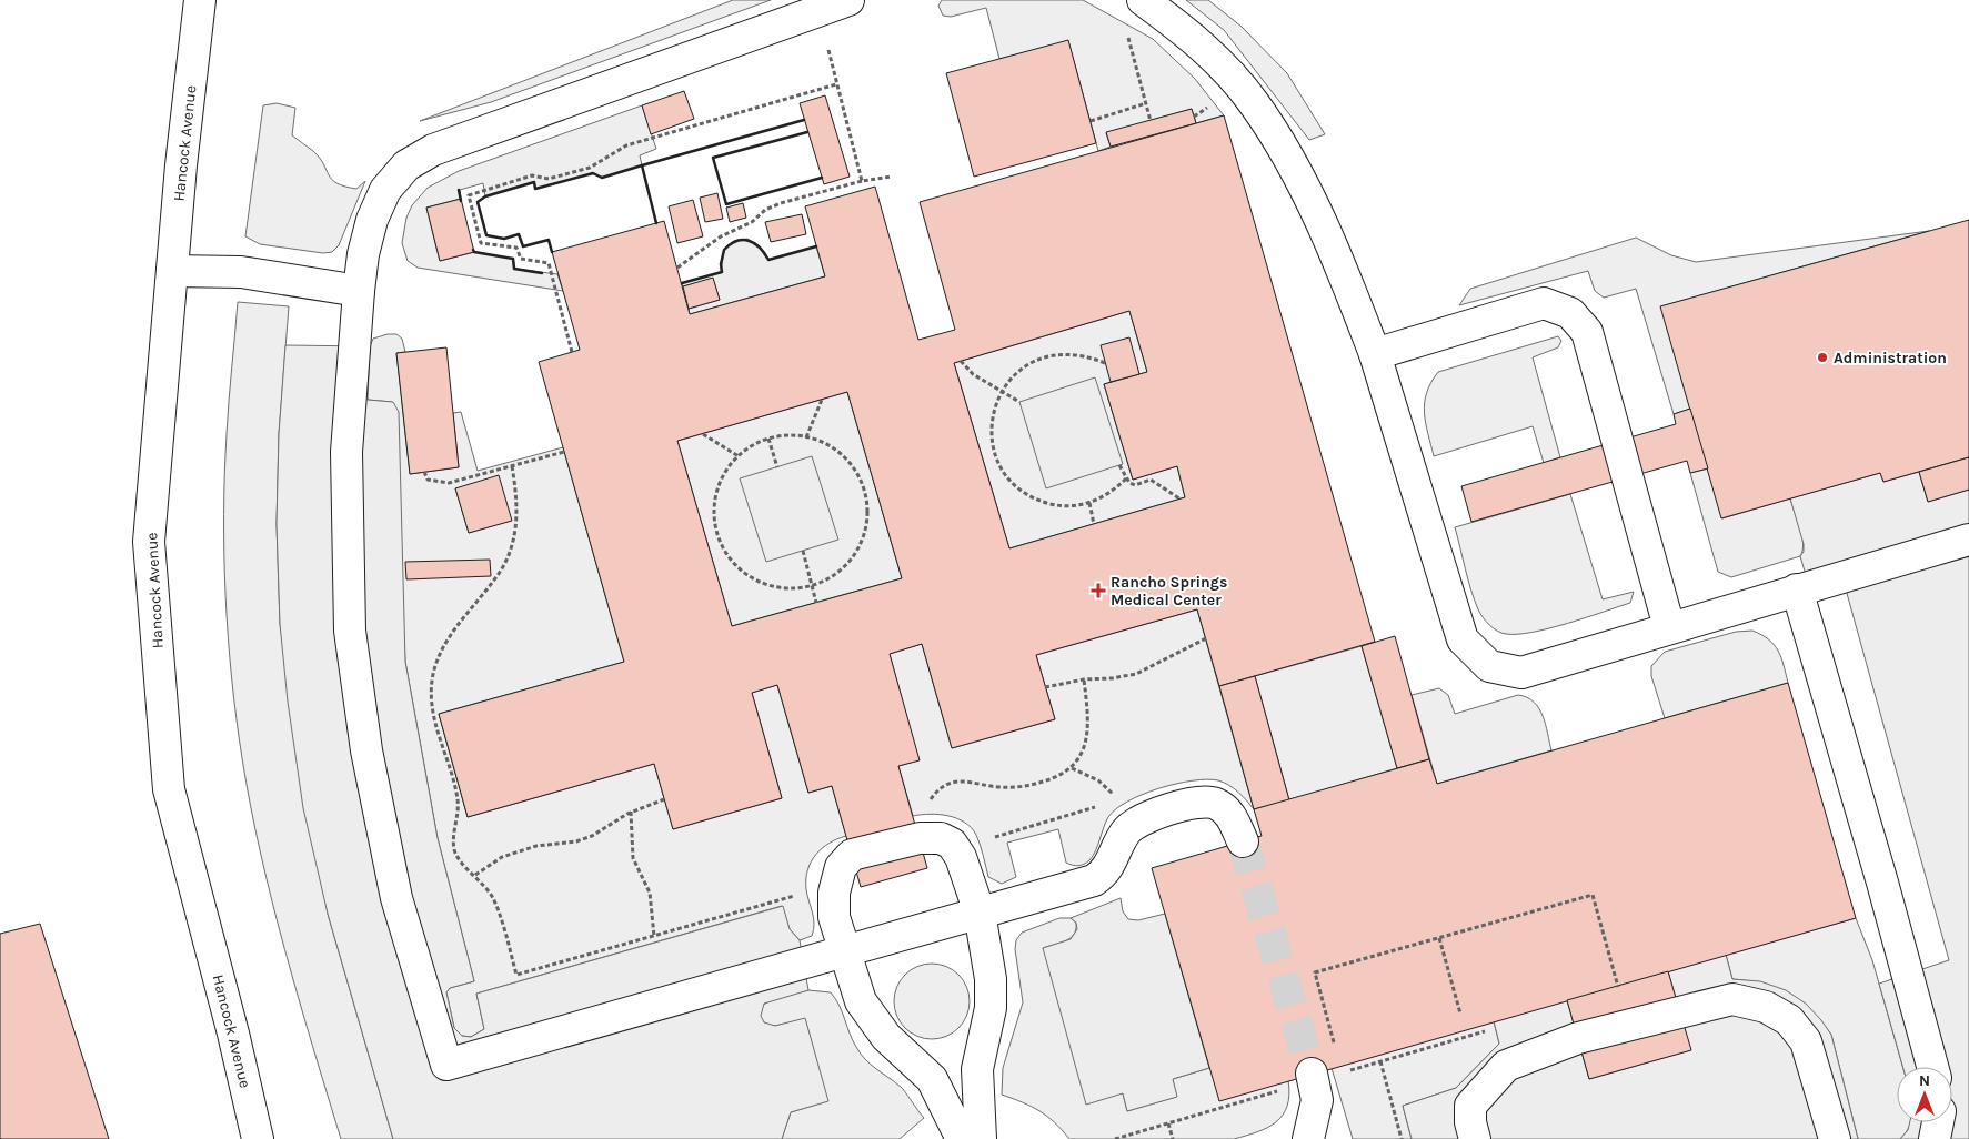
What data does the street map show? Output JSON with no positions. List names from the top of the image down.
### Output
{
  "streets": {
    "main road": ["Hancock Avenue"]
  },
  "places": {
    "other": ["Administration"],
    "health": ["Rancho Springs Medical Center"]
  },
  "north": "top"
}
